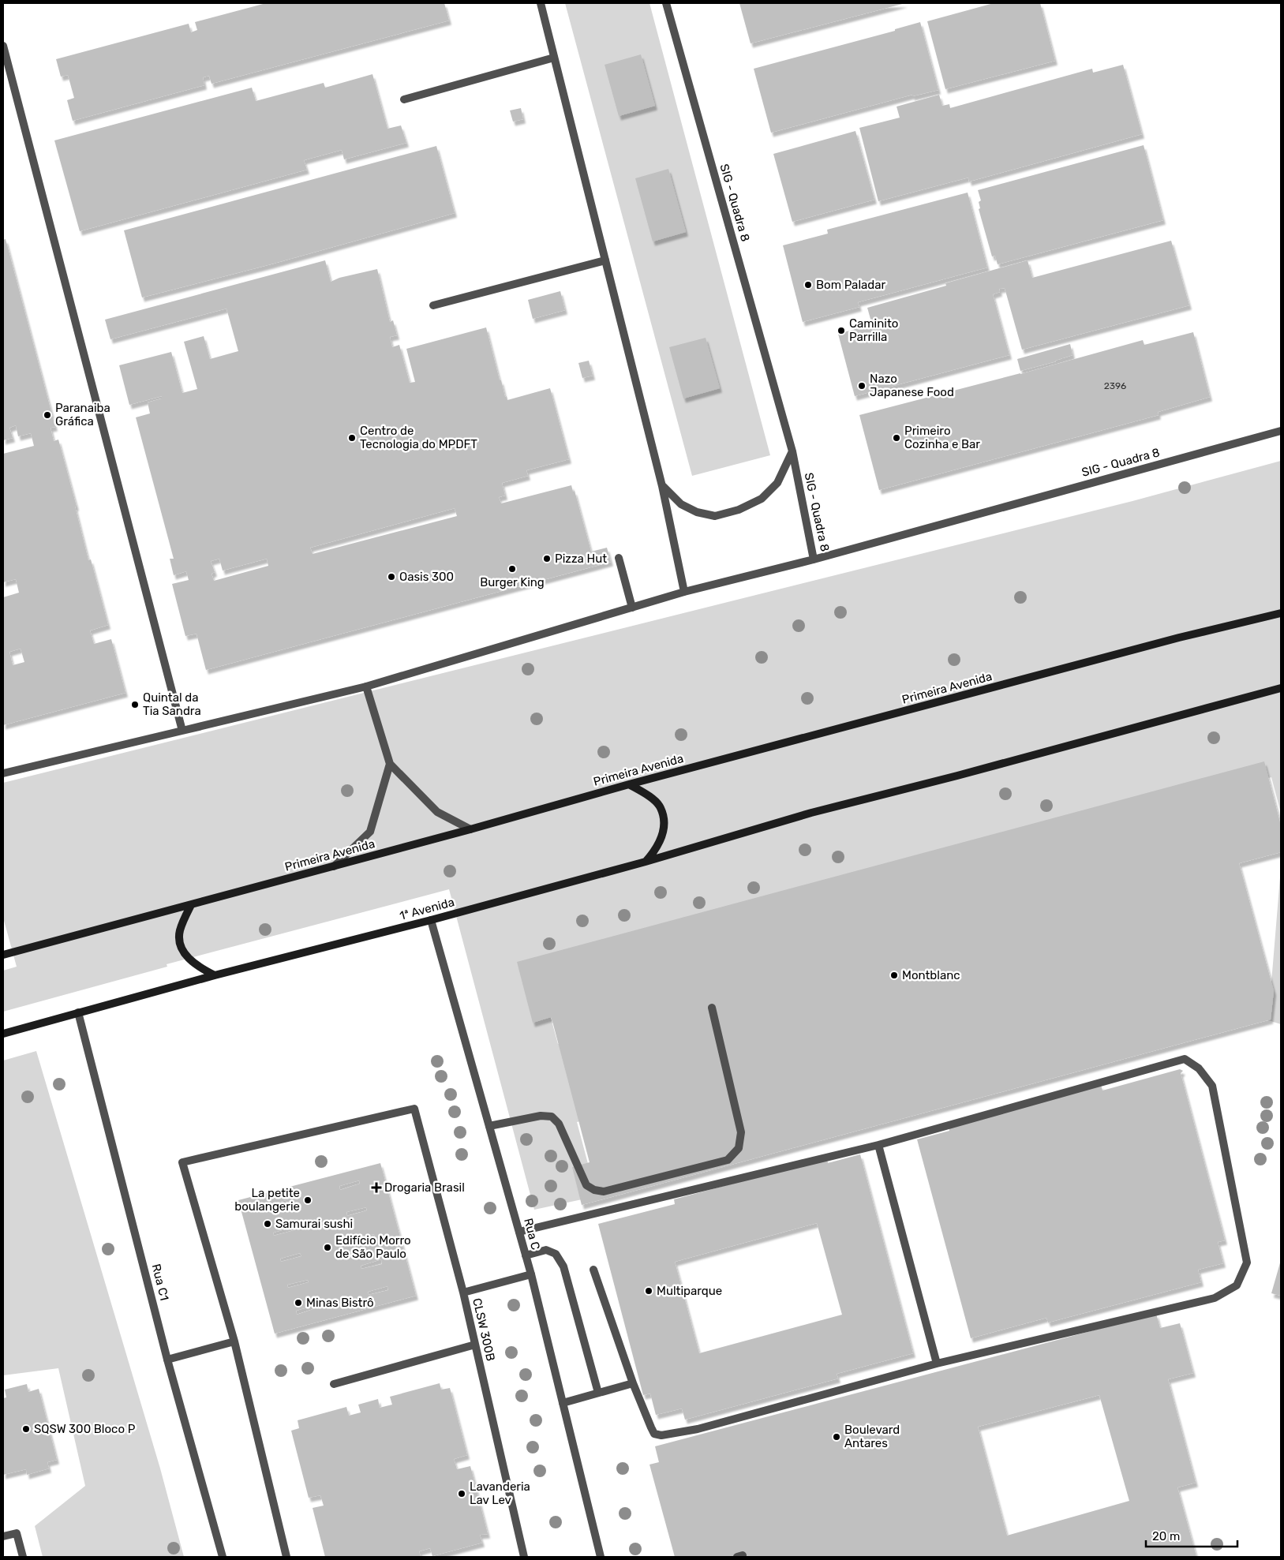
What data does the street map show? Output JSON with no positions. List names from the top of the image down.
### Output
{
  "streets": {
    "main road": ["Primeira Avenida", "1ª Avenida"],
    "street": [
      "SIG - Quadra 8",
      "Rua C",
      "Rua C1",
      "CLSW 300B"
    ]
  },
  "crossings": [
    ["1ª Avenida", "Rua C"]
  ],
  "places": {
    "other": [
      "Bom Paladar",
      "Caminito Parrilla",
      "Nazo Japanese Food",
      "Paranaiba Gráfica",
      "Centro de Tecnologia do MPDFT",
      "Primeiro Cozinha e Bar",
      "Pizza Hut",
      "Burger King",
      "Oasis 300",
      "Quintal da Tia Sandra",
      "Montblanc",
      "La petite boulangerie",
      "Samurai sushi",
      "Edifício Morro de São Paulo",
      "Multiparque",
      "Minas Bistrô",
      "SQSW 300 Bloco P",
      "Boulevard Antares",
      "Lavanderia Lav Lev"
    ],
    "health": ["Drogaria Brasil"]
  },
  "house_numbers": ["2396"],
  "scale_bar": "20 m"
}
